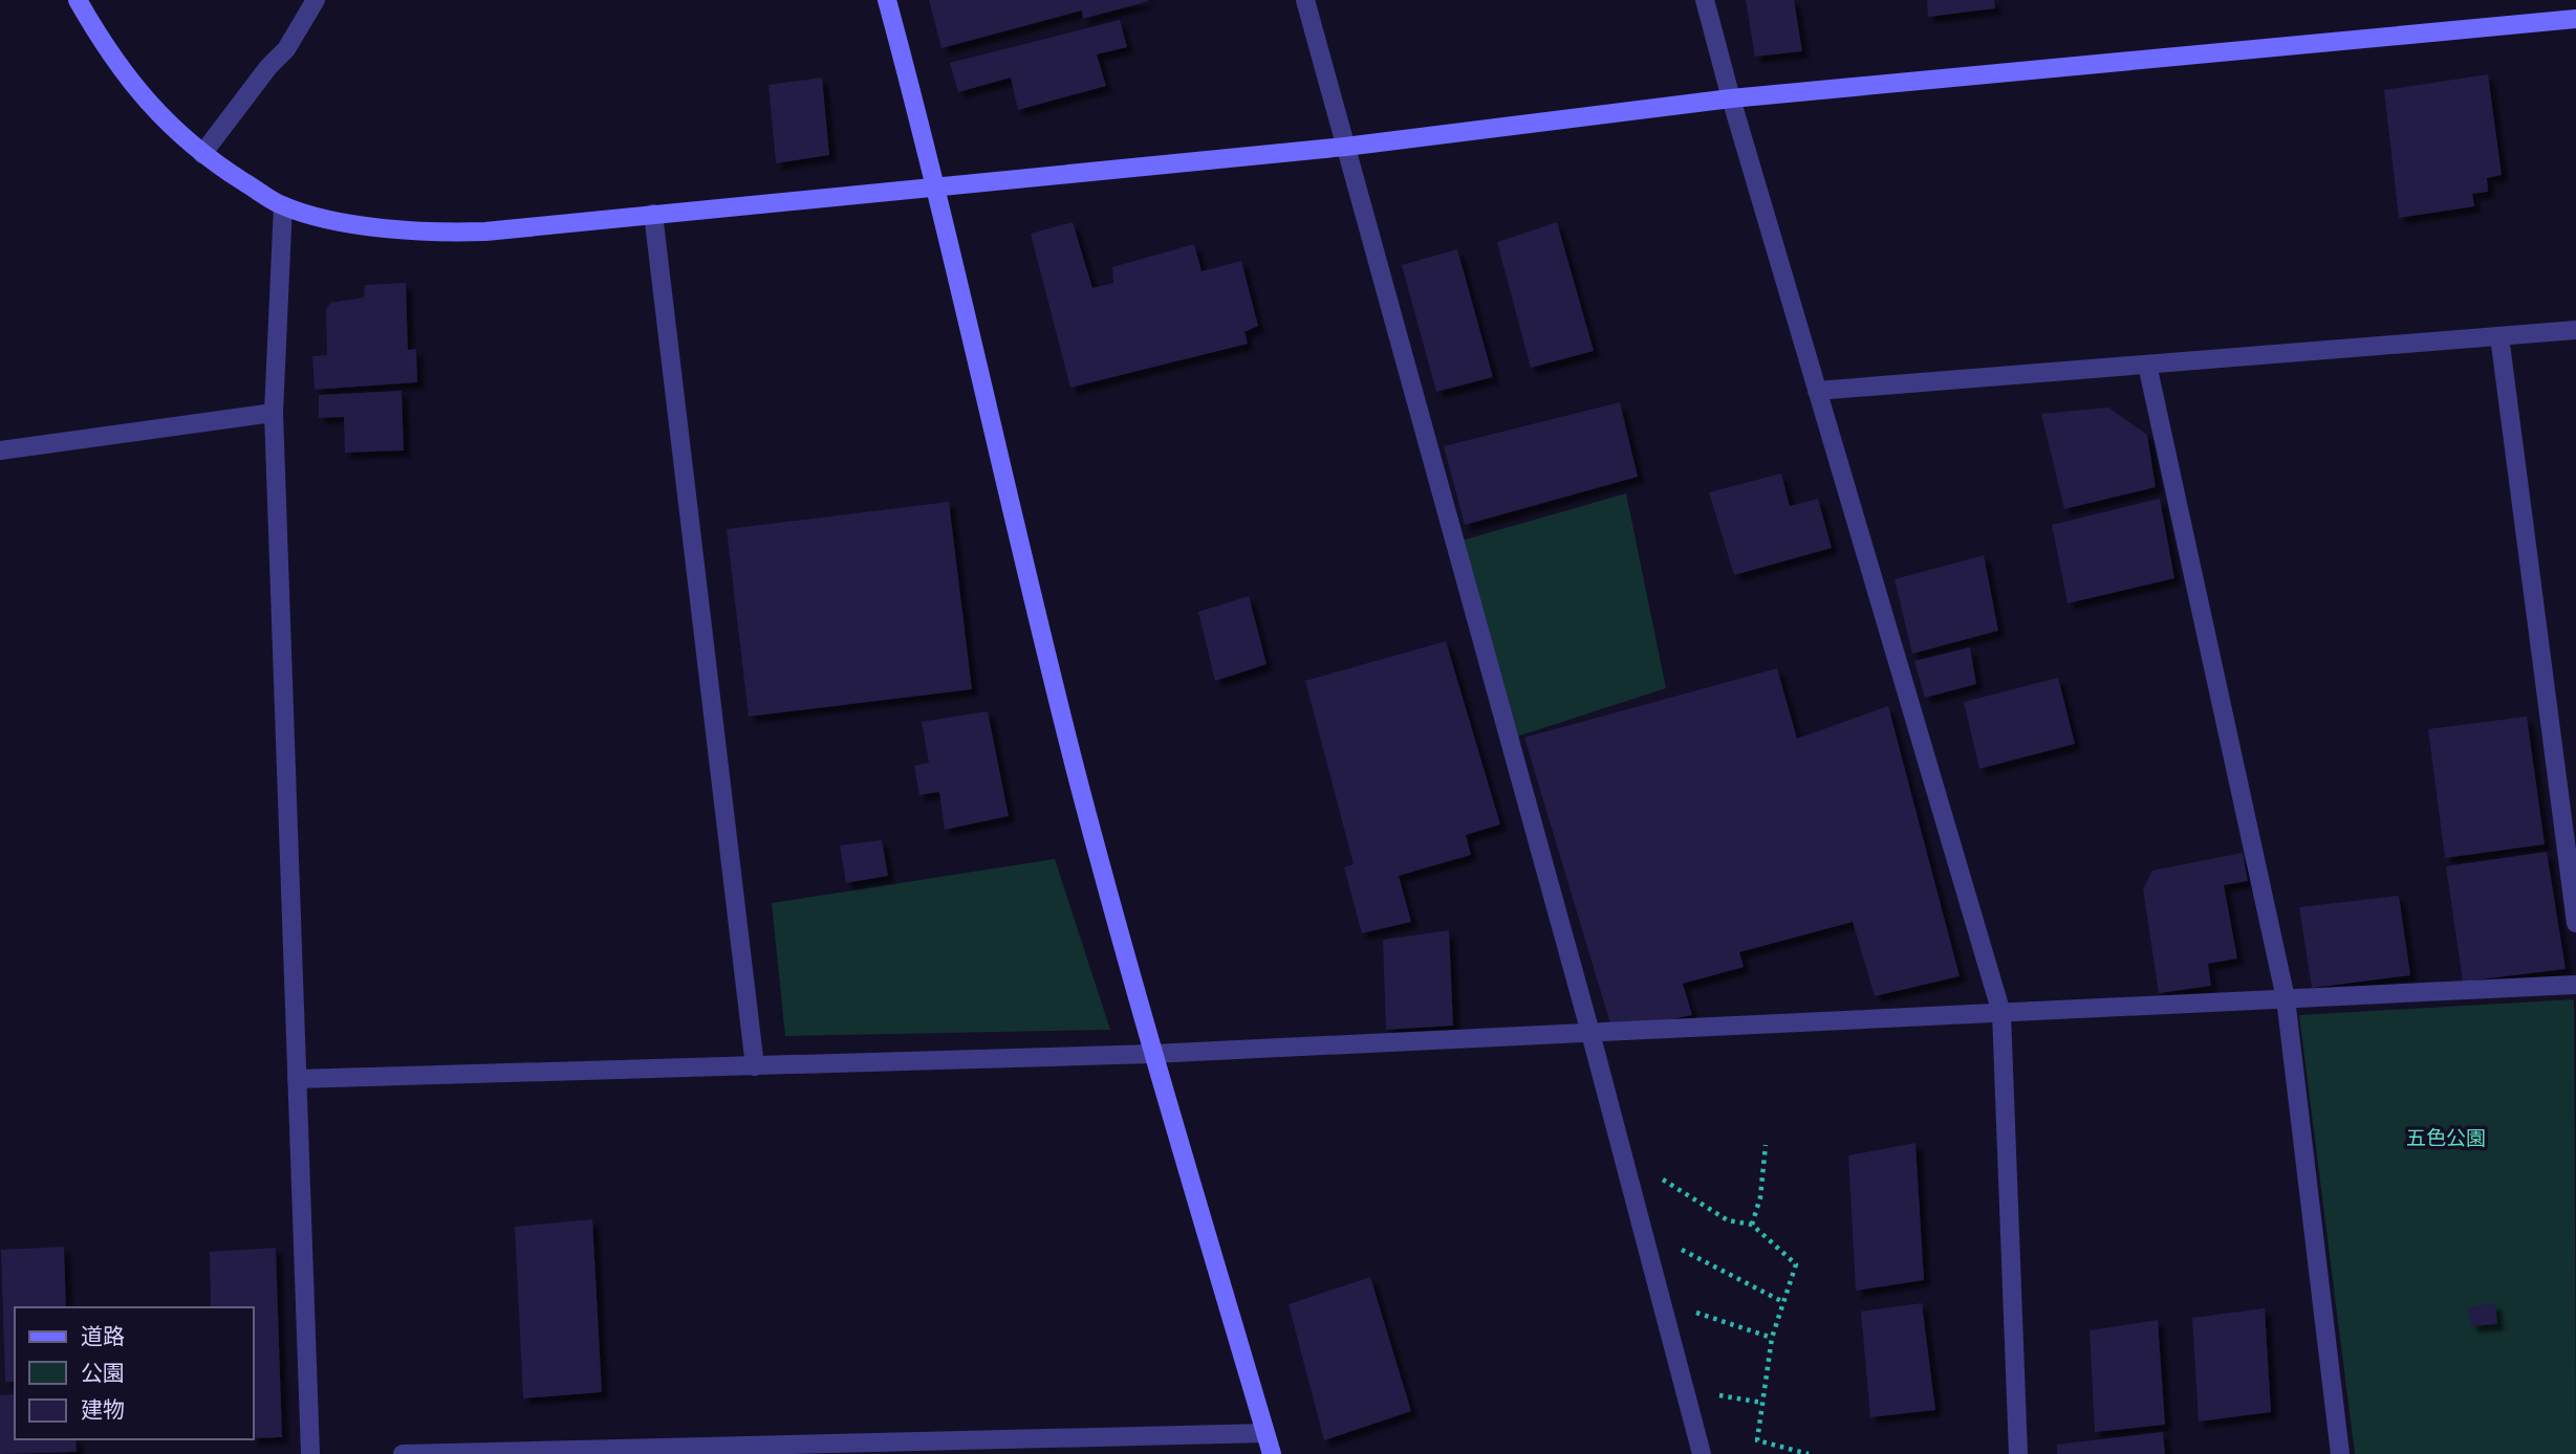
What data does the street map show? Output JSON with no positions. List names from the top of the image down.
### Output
{
  "parks": ["五色公園"],
  "legend": ["道路", "公園", "建物"]
}
